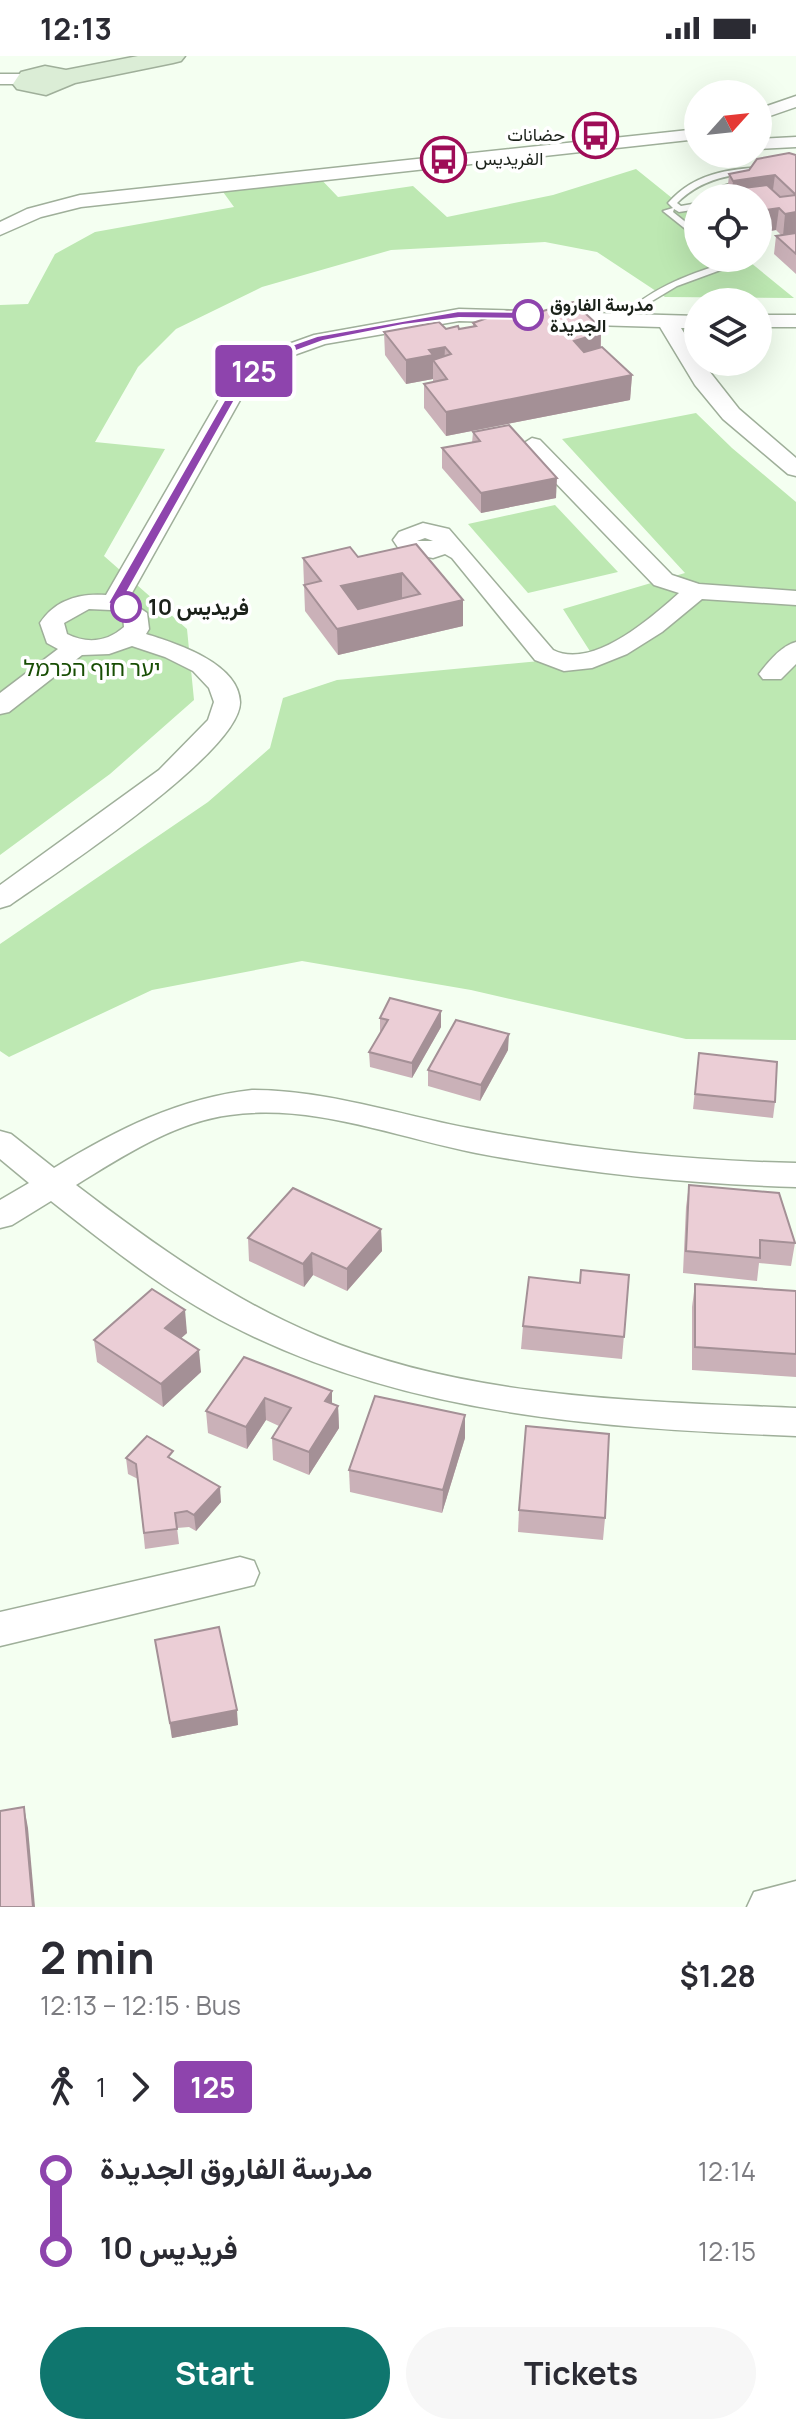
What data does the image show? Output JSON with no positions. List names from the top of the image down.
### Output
{
  "parks": ["יער חוף הכרמל"],
  "places": {
    "bus stop": ["حضانات", "الفريديس"],
    "other": ["مدرسة الفاروق الجديدة", "فريديس 10"]
  },
  "lines": ["bus line 125"],
  "north": "top right",
  "page": {
    "status": "12:13",
    "on_map": "125",
    "heading": ["2 min", "12:13 – 12:15 · Bus", "$1.28"],
    "legs": ["1", "125"],
    "list": [
      {
        "name": "مدرسة الفاروق الجديدة",
        "value": "12:14"
      },
      {
        "name": "فريديس 10",
        "value": "12:15"
      }
    ],
    "buttons": ["Start", "Tickets"]
  }
}
